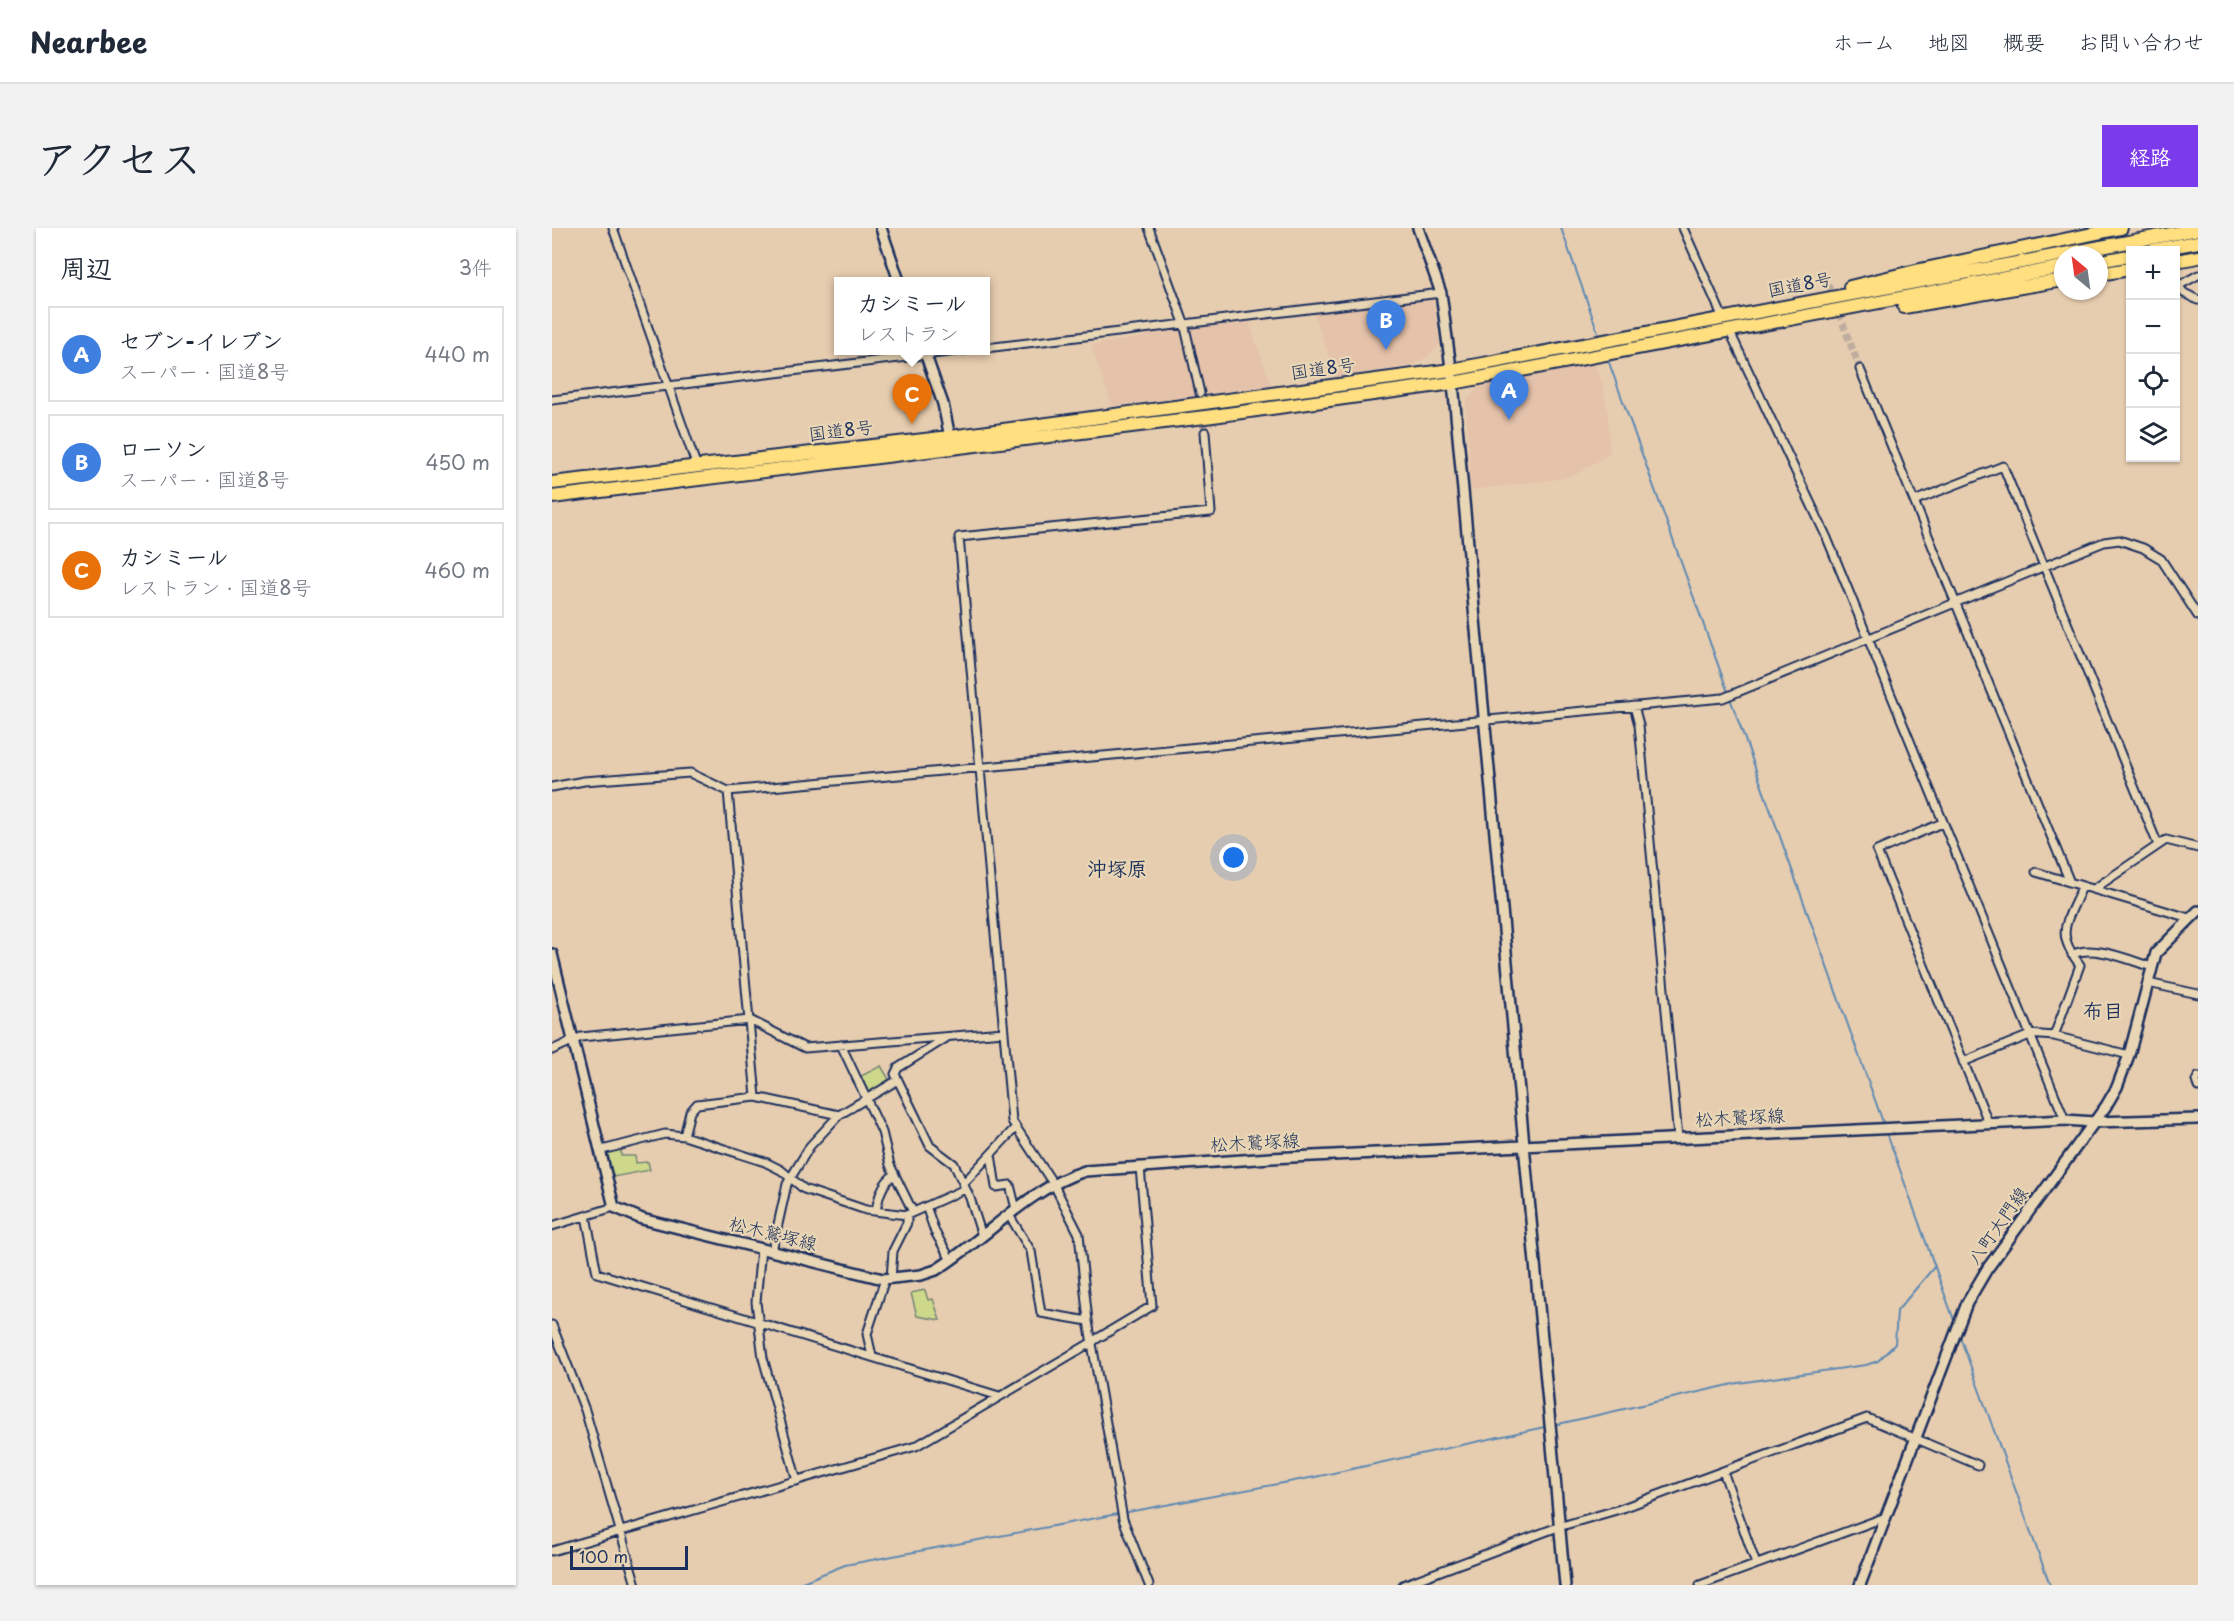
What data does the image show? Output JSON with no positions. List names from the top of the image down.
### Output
{
  "streets": {
    "highway": ["国道8号"],
    "main road": ["松木鷲塚線", "八町大門線"]
  },
  "crossings": [
    ["松木鷲塚線", "八町大門線"]
  ],
  "districts": ["沖塚原", "布目"],
  "scale_bar": "100 m",
  "north": "top left",
  "page": {
    "header": "Nearbee",
    "nav": [
      "ホーム",
      "地図",
      "概要",
      "お問い合わせ"
    ],
    "title": "アクセス",
    "buttons": "経路",
    "heading": ["周辺", "3件"],
    "map_buttons": ["+", "−"],
    "popup": ["カシミール", "レストラン"],
    "pins": ["B", "A", "C"],
    "list": [
      {
        "mark": "A",
        "name": "セブン-イレブン",
        "note": "スーパー · 国道8号",
        "value": "440 m"
      },
      {
        "mark": "B",
        "name": "ローソン",
        "note": "スーパー · 国道8号",
        "value": "450 m"
      },
      {
        "mark": "C",
        "name": "カシミール",
        "note": "レストラン · 国道8号",
        "value": "460 m"
      }
    ],
    "scale": "100 m"
  }
}
